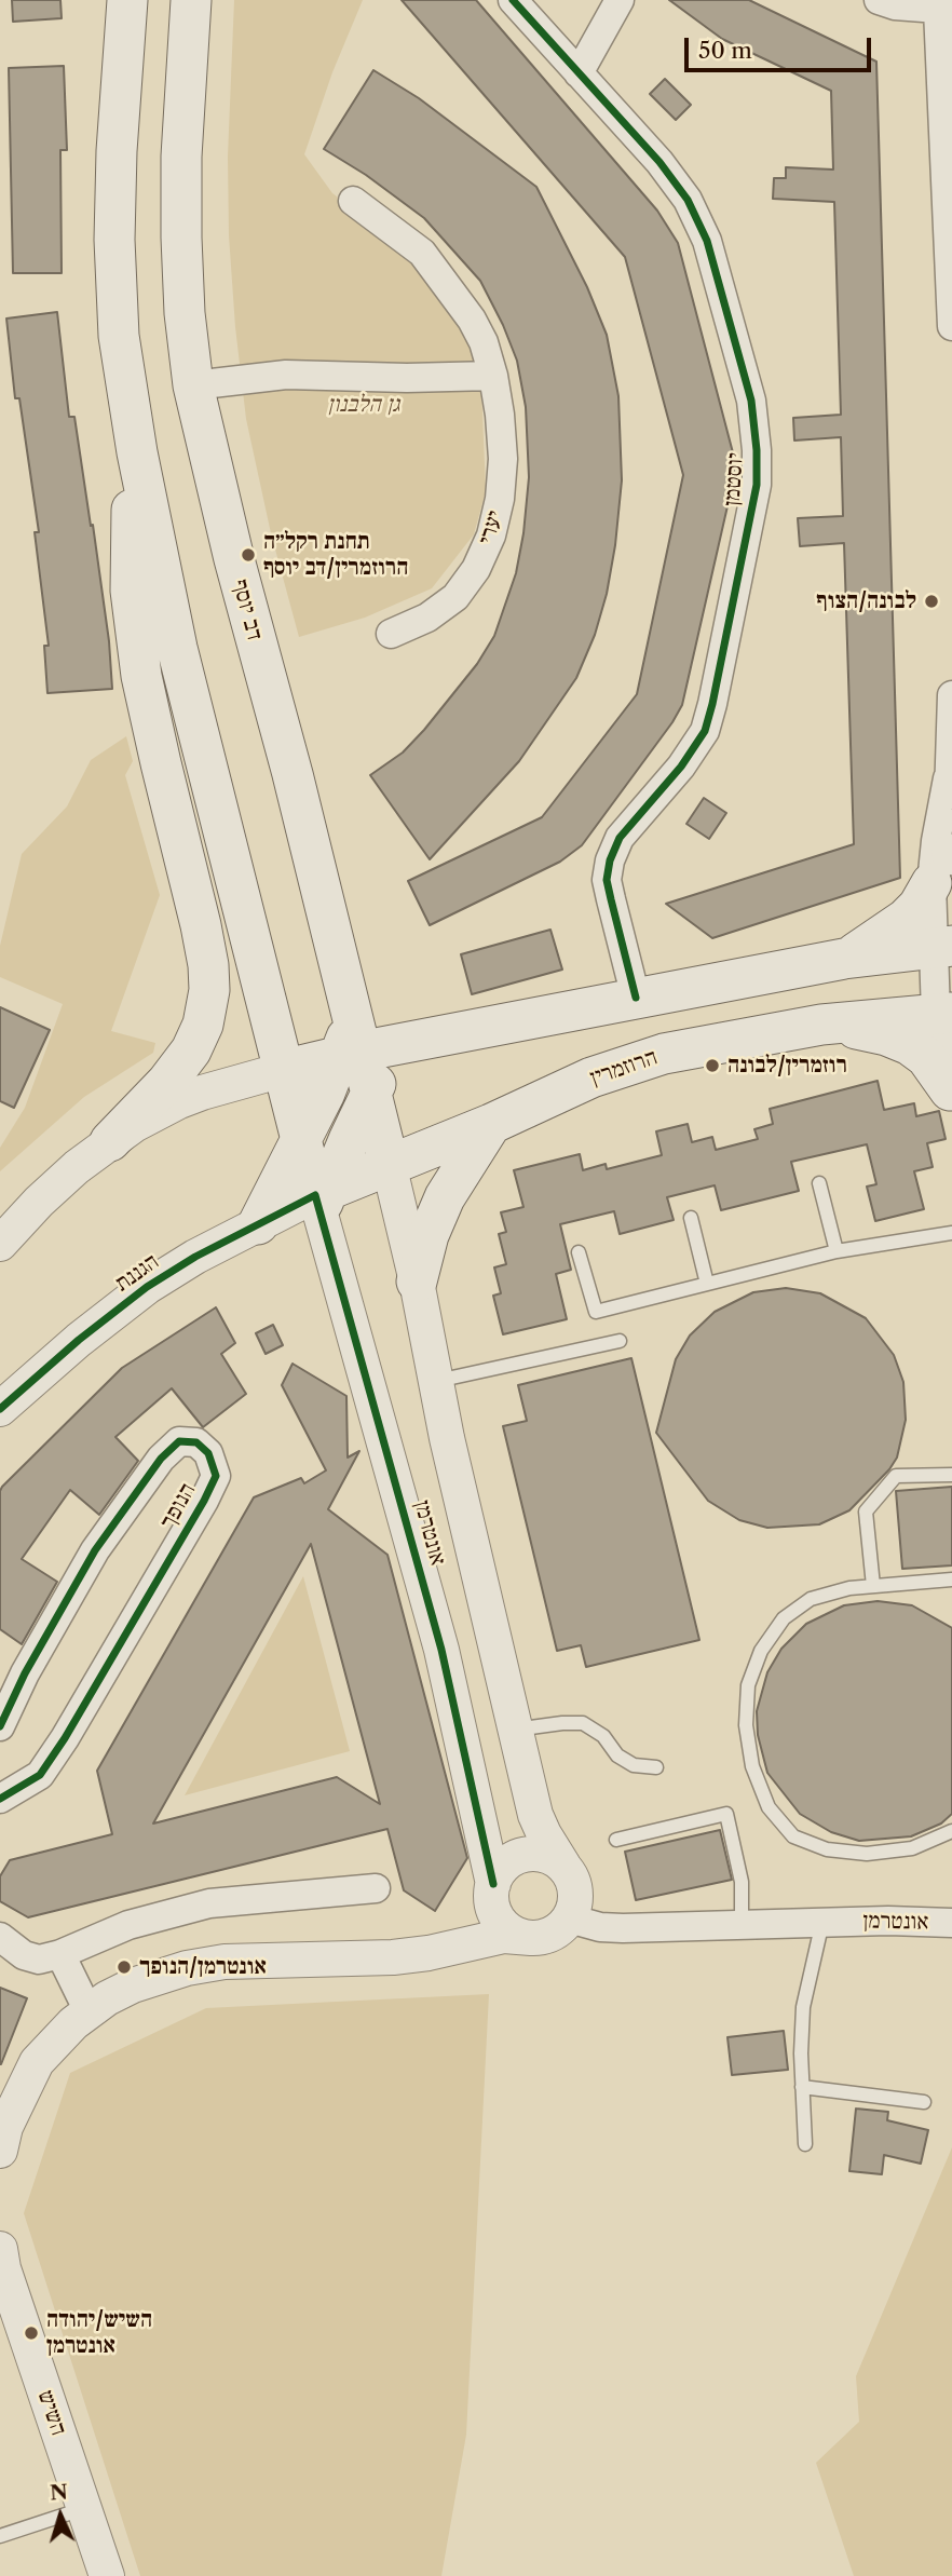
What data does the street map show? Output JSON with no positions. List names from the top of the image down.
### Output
{
  "streets": {
    "main road": ["דב יוסף", "הרוזמרין", "אונטרמן"],
    "street": [
      "יוסטמן",
      "יערי",
      "הגננת",
      "הנופך",
      "השיש"
    ]
  },
  "crossings": [
    ["דב יוסף", "הרוזמרין"],
    ["דב יוסף", "אונטרמן"],
    ["הרוזמרין", "הגננת"],
    ["הרוזמרין", "אונטרמן"],
    ["הגננת", "אונטרמן"]
  ],
  "parks": ["גן הלבנון"],
  "places": [
    "תחנת רקל״ה הרוזמרין/דב יוסף",
    "לבונה/הצוף",
    "רוזמרין/לבונה",
    "אונטרמן/הנופך",
    "השיש/יהודה אונטרמן"
  ],
  "scale_bar": "50 m",
  "north": "top"
}
